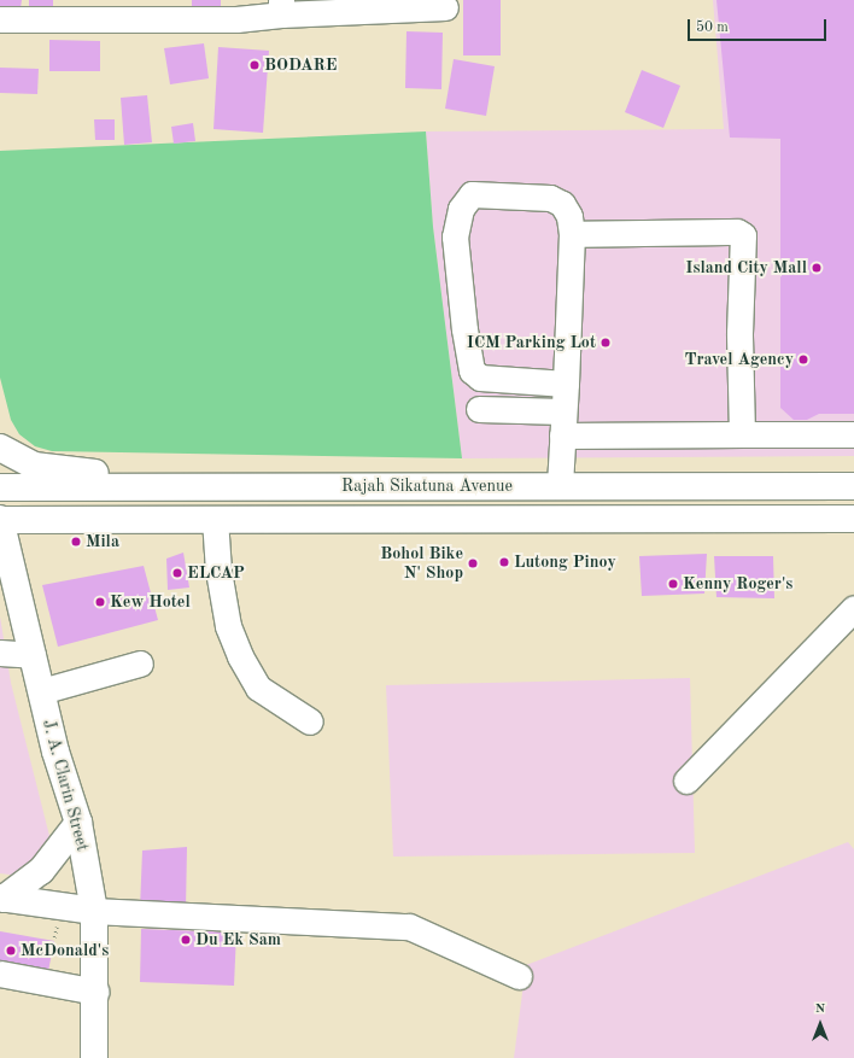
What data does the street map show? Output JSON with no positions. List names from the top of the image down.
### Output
{
  "streets": {
    "main road": ["Rajah Sikatuna Avenue", "J. A. Clarin Street"]
  },
  "places": [
    "BODARE",
    "Island City Mall",
    "ICM Parking Lot",
    "Travel Agency",
    "Mila",
    "Lutong Pinoy",
    "Bohol Bike N' Shop",
    "ELCAP",
    "Kenny Roger's",
    "Kew Hotel",
    "Du Ek Sam",
    "McDonald's"
  ],
  "scale_bar": "50 m",
  "north": "top"
}
